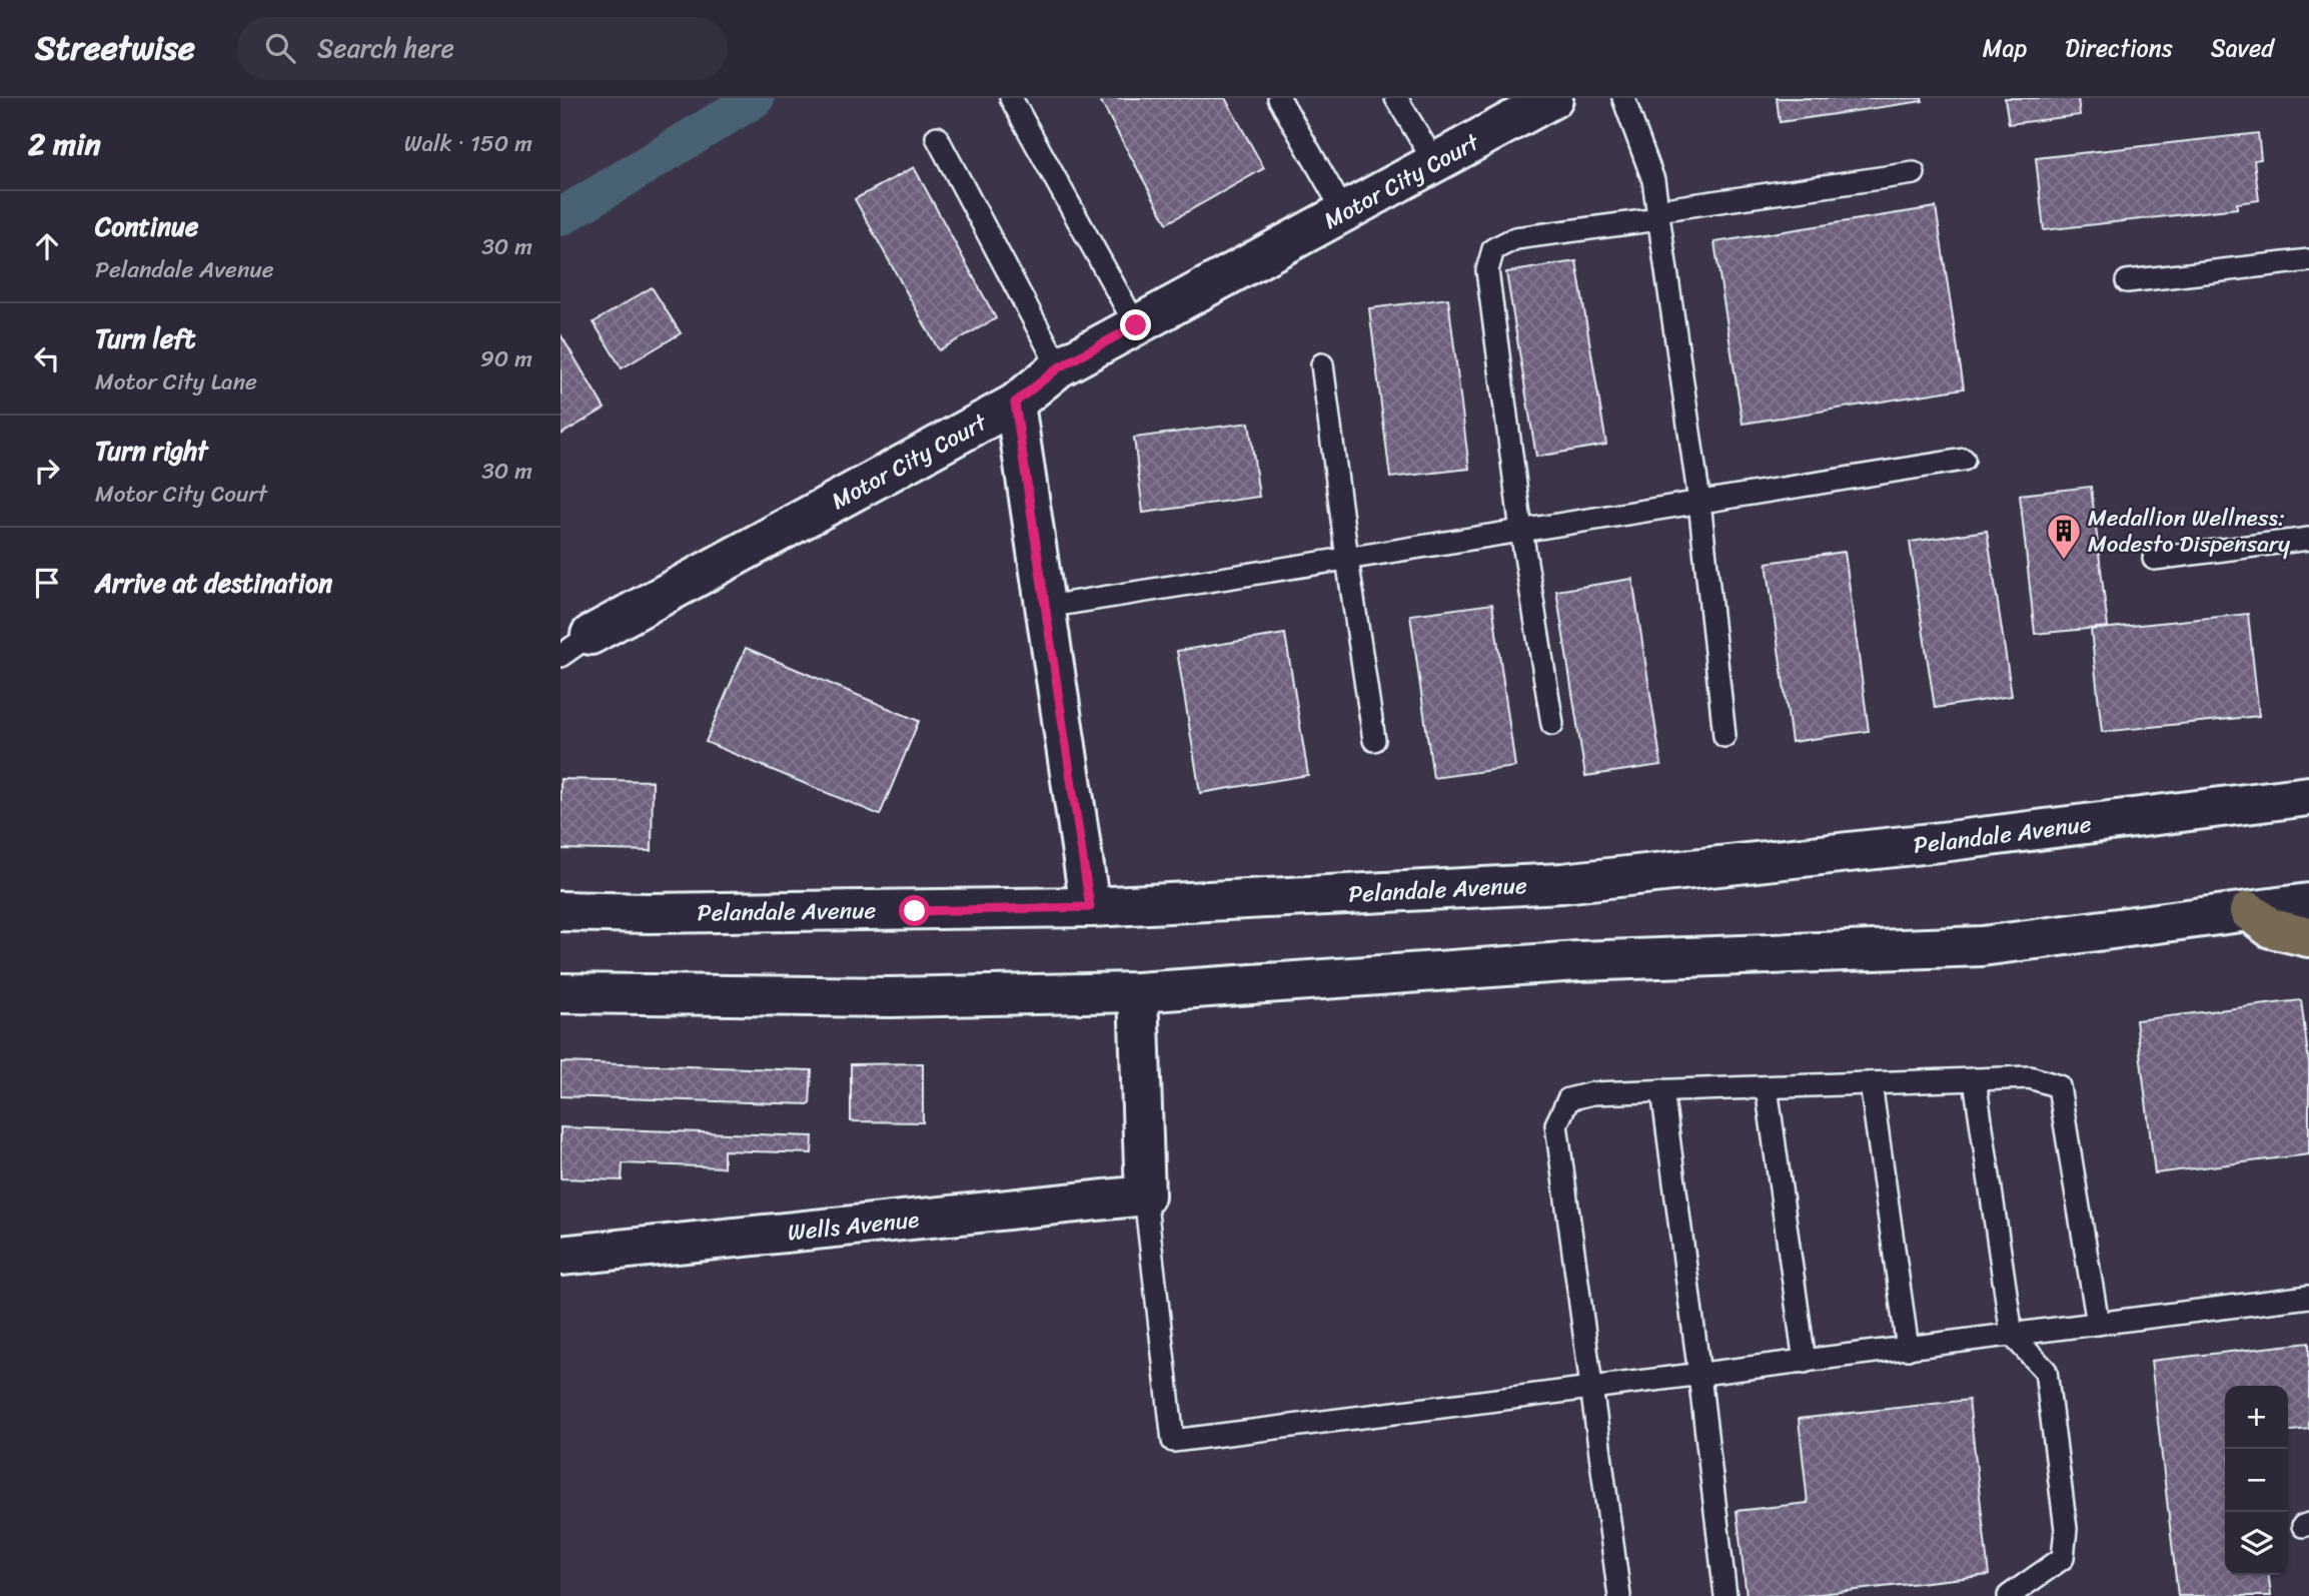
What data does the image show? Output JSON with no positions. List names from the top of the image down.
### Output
{
  "streets": {
    "main road": ["Motor City Court", "Pelandale Avenue", "Wells Avenue"]
  },
  "places": {
    "building": ["Medallion Wellness: Modesto Dispensary"]
  },
  "page": {
    "header": "Streetwise",
    "search": "Search here",
    "nav": ["Map", "Directions", "Saved"],
    "heading": ["2 min", "Walk · 150 m"],
    "list": [
      ["Continue", "Pelandale Avenue", "30 m"],
      ["Turn left", "Motor City Lane", "90 m"],
      ["Turn right", "Motor City Court", "30 m"],
      "Arrive at destination"
    ],
    "map_buttons": ["+", "−"]
  }
}
